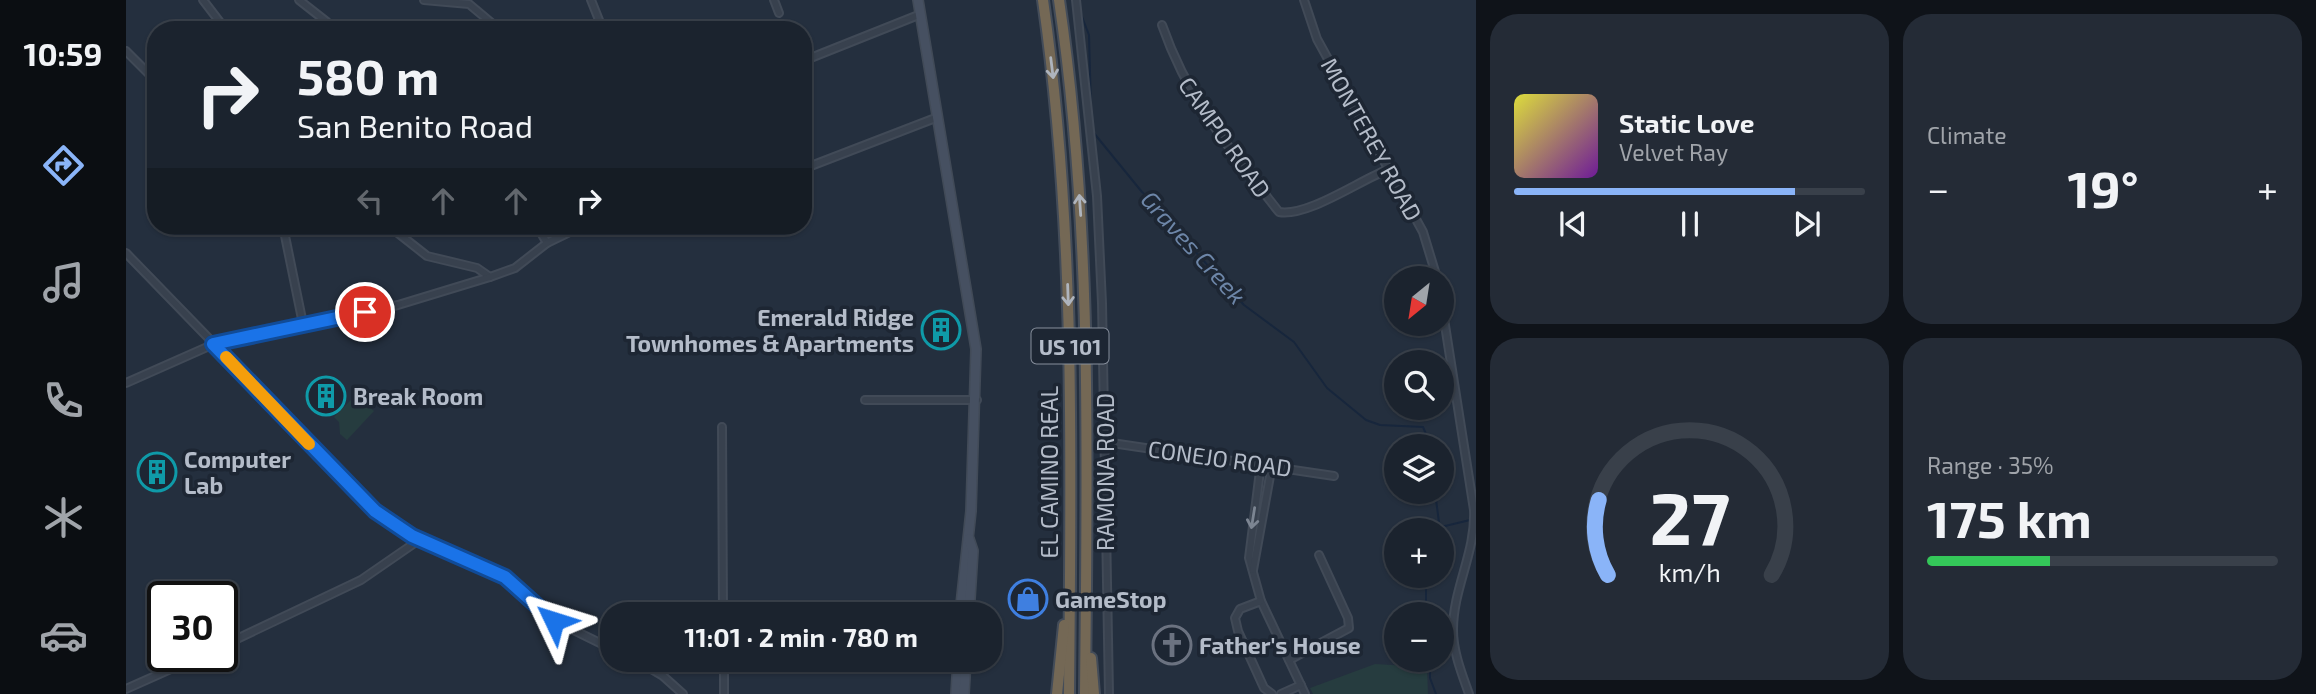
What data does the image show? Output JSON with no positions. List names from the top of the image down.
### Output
{
  "streets": {
    "highway": ["US 101", "EL CAMINO REAL"],
    "street": [
      "CAMPO ROAD",
      "MONTEREY ROAD",
      "CONEJO ROAD",
      "RAMONA ROAD"
    ]
  },
  "crossings": [
    ["CAMPO ROAD", "MONTEREY ROAD"],
    ["CONEJO ROAD", "RAMONA ROAD"]
  ],
  "water": ["Graves Creek"],
  "places": {
    "building": ["Emerald Ridge Townhomes & Apartments", "Break Room", "Computer Lab"],
    "shop": ["GameStop"],
    "church": ["Father's House"]
  },
  "north": "bottom left",
  "page": {
    "tabs": "10:59",
    "tile": [
      "Climate",
      ["Range · 35%", "175 km"]
    ],
    "turn": ["580 m", "San Benito Road"],
    "song": ["Static Love", "Velvet Ray"],
    "heat": ["−", "19°", "+"],
    "map_buttons": ["+", "−"],
    "limit": "30",
    "trip": "11:01 · 2 min · 780 m",
    "gauge": ["27", "km/h"]
  }
}
